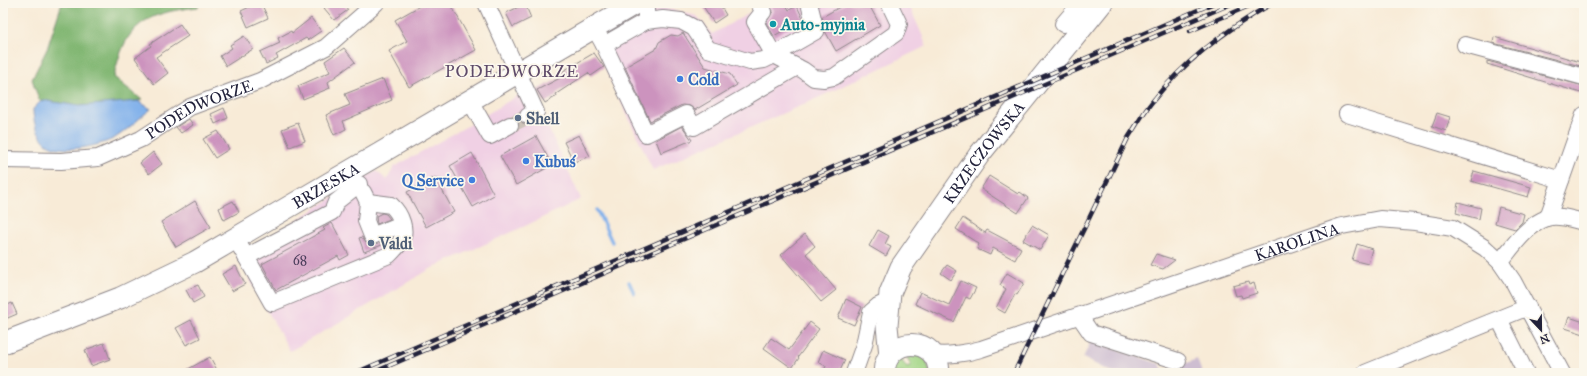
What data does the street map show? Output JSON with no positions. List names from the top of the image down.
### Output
{
  "streets": {
    "main road": ["KRZECZOWSKA", "BRZESKA"],
    "street": ["PODEDWORZE", "KAROLINA"]
  },
  "districts": ["PODEDWORZE"],
  "places": [
    "Auto-myjnia",
    "Cold",
    "Shell",
    "Kubuś",
    "Q Service",
    "Valdi"
  ],
  "house_numbers": ["68"],
  "north": "bottom"
}
